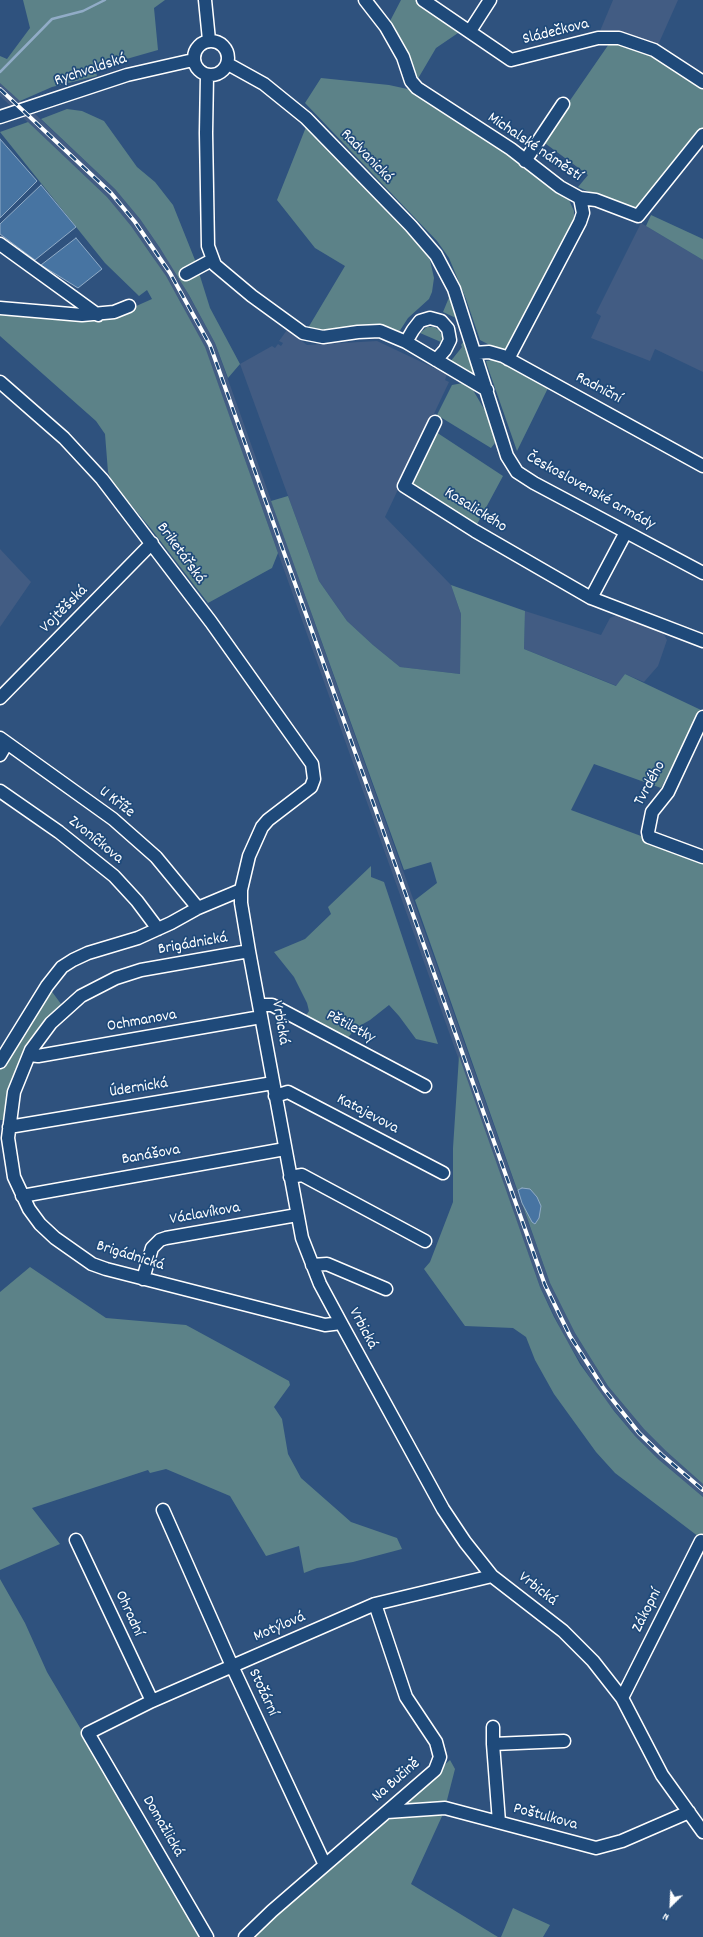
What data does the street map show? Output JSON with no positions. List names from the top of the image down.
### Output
{
  "streets": {
    "street": [
      "Sládečkova",
      "Rychvaldská",
      "Michalské náměstí",
      "Radvanická",
      "Radniční",
      "Československé armády",
      "Kasalického",
      "Briketářská",
      "Vojtěšská",
      "Tvrdého",
      "U Kříže",
      "Zvoníčkova",
      "Brigádnická",
      "Ochmanova",
      "Vrbická",
      "Pětiletky",
      "Údernická",
      "Katajevova",
      "Banášova",
      "Václavíkova",
      "Zákopní",
      "Ohradní",
      "Motýlová",
      "Stožární",
      "Na Bučině",
      "Poštulkova",
      "Domažlická"
    ]
  },
  "crossings": [
    ["Rychvaldská", "Radvanická"],
    ["Michalské náměstí", "Radniční"],
    ["Radvanická", "Československé armády"],
    ["Radniční", "Československé armády"],
    ["Briketářská", "Vojtěšská"],
    ["Briketářská", "Vrbická"],
    ["Brigádnická", "Ochmanova"],
    ["Brigádnická", "Vrbická"],
    ["Brigádnická", "Údernická"],
    ["Brigádnická", "Banášova"],
    ["Brigádnická", "Václavíkova"],
    ["Ochmanova", "Vrbická"],
    ["Vrbická", "Pětiletky"],
    ["Vrbická", "Údernická"],
    ["Vrbická", "Katajevova"],
    ["Vrbická", "Banášova"],
    ["Vrbická", "Václavíkova"],
    ["Vrbická", "Zákopní"],
    ["Vrbická", "Motýlová"],
    ["Vrbická", "Poštulkova"],
    ["Ohradní", "Motýlová"],
    ["Motýlová", "Stožární"],
    ["Motýlová", "Na Bučině"],
    ["Motýlová", "Domažlická"],
    ["Stožární", "Na Bučině"],
    ["Na Bučině", "Poštulkova"]
  ],
  "north": "bottom left"
}
